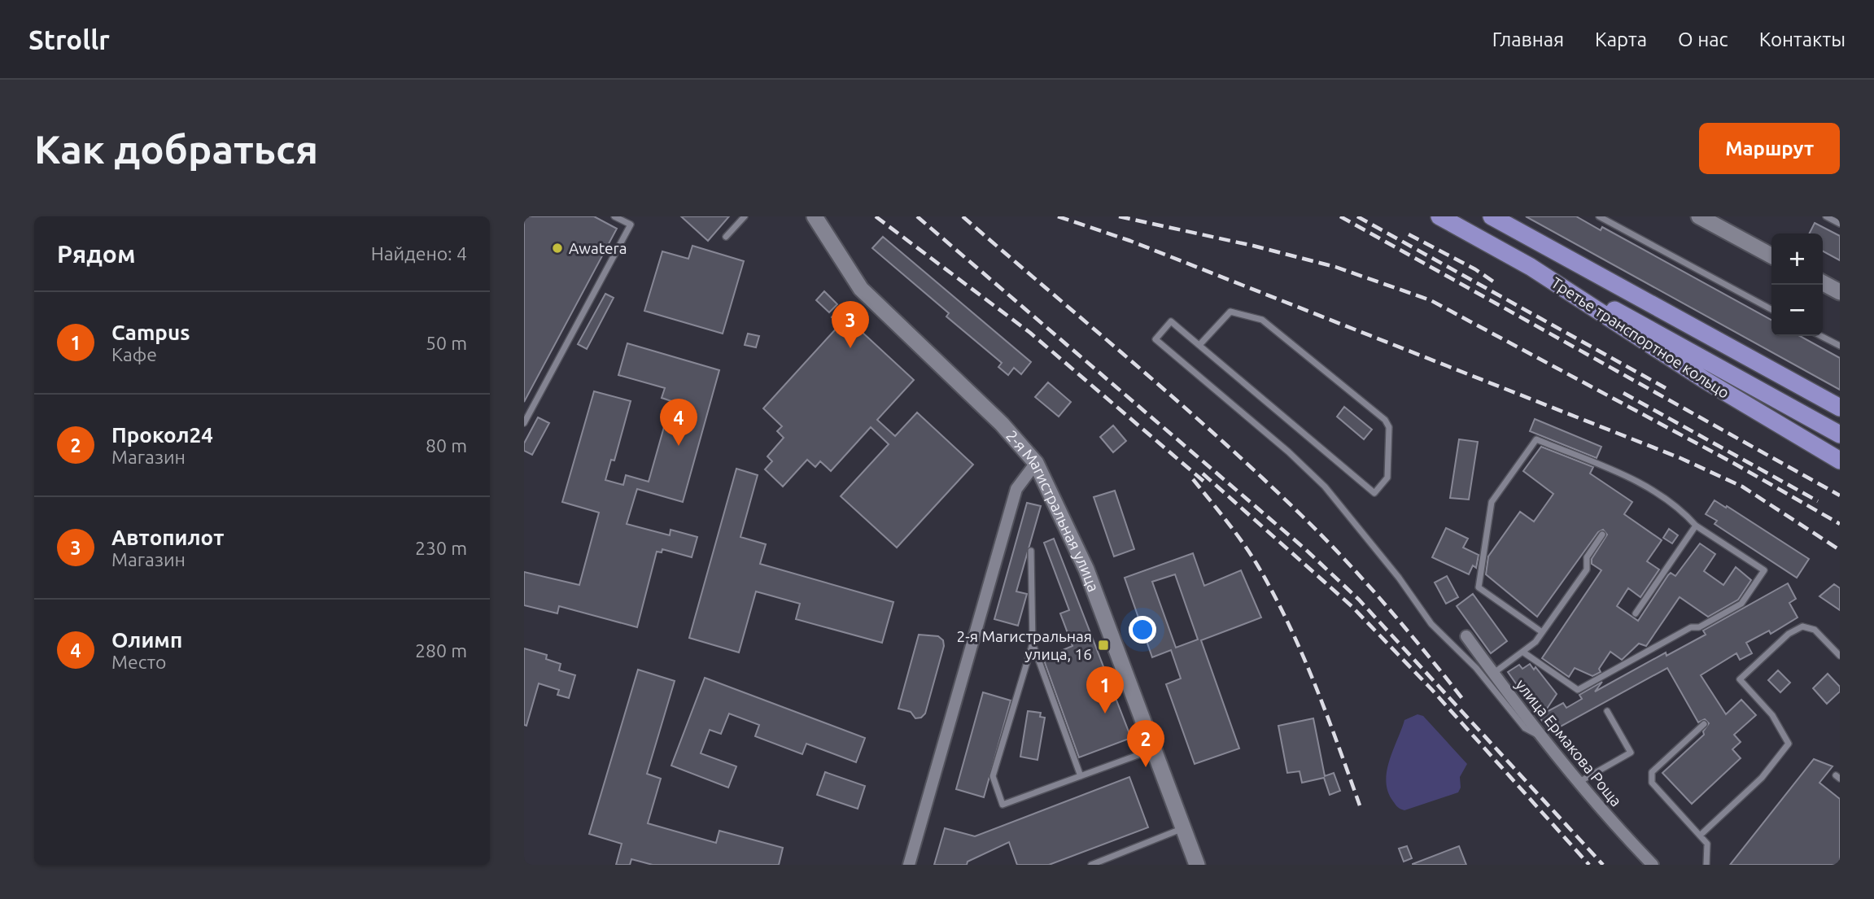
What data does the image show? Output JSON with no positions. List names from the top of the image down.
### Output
{
  "streets": {
    "main road": ["Третье транспортное кольцо"],
    "street": ["2-я Магистральная улица", "улица Ермакова Роща"]
  },
  "places": {
    "other": ["Awatera"],
    "transit": ["2-я Магистральная улица, 16"]
  },
  "page": {
    "header": "Strollr",
    "nav": [
      "Главная",
      "Карта",
      "О нас",
      "Контакты"
    ],
    "buttons": "Маршрут",
    "title": "Как добраться",
    "heading": ["Рядом", "Найдено: 4"],
    "map_buttons": ["+", "−"],
    "list": [
      {
        "mark": "1",
        "name": "Campus",
        "note": "Кафе",
        "value": "50 m"
      },
      {
        "mark": "2",
        "name": "Прокол24",
        "note": "Магазин",
        "value": "80 m"
      },
      {
        "mark": "3",
        "name": "Автопилот",
        "note": "Магазин",
        "value": "230 m"
      },
      {
        "mark": "4",
        "name": "Олимп",
        "note": "Место",
        "value": "280 m"
      }
    ],
    "pins": [
      "3",
      "4",
      "1",
      "2"
    ]
  }
}
